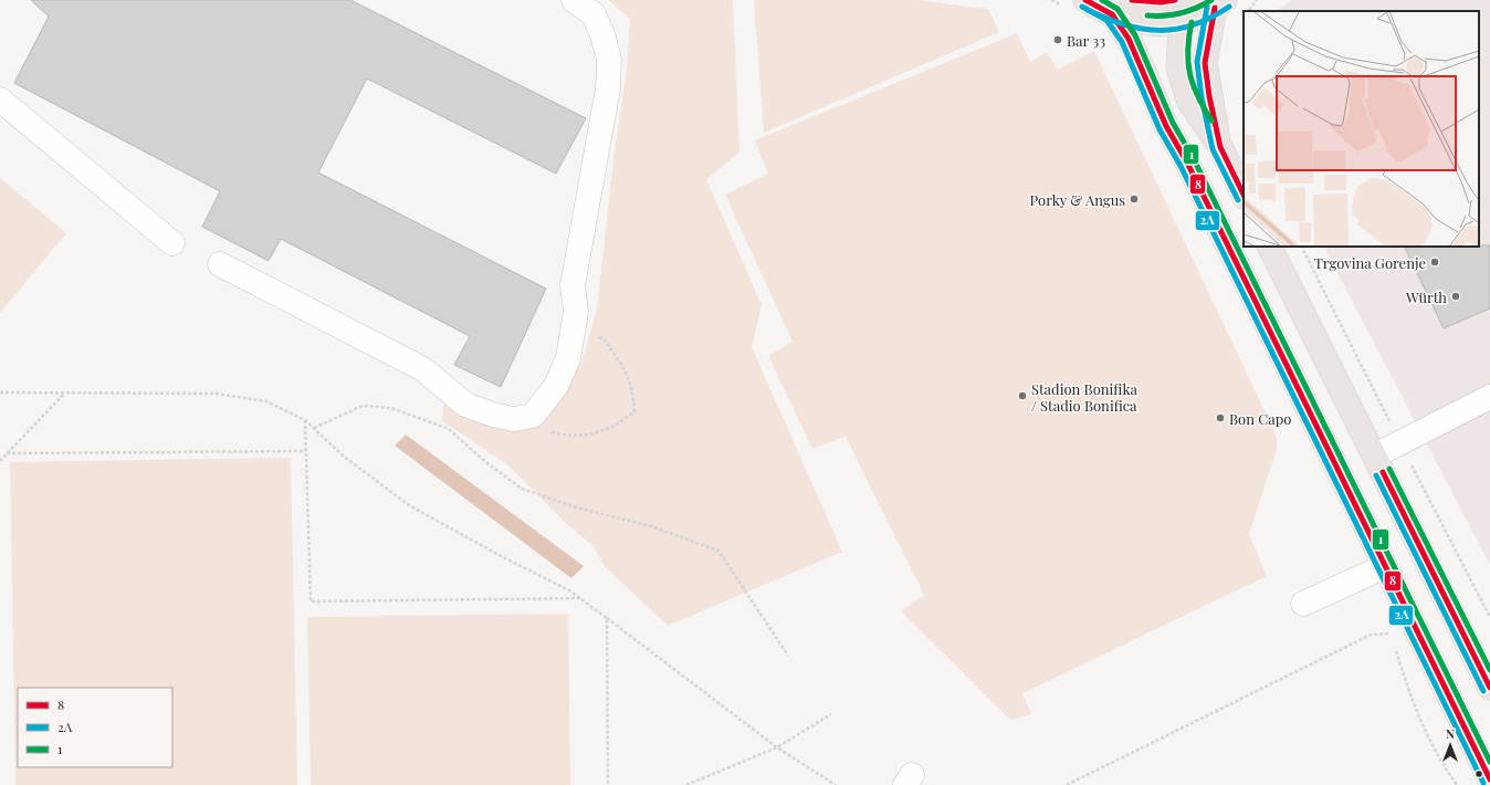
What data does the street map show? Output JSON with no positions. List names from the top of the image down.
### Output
{
  "places": [
    "Bar 33",
    "Porky & Angus",
    "Trgovina Gorenje",
    "Würth",
    "Stadion Bonifika / Stadio Bonifica",
    "Bon Capo"
  ],
  "lines": ["transit line 8", "transit line 1", "transit line 2A"],
  "legend": ["8", "2A", "1"],
  "north": "top"
}
